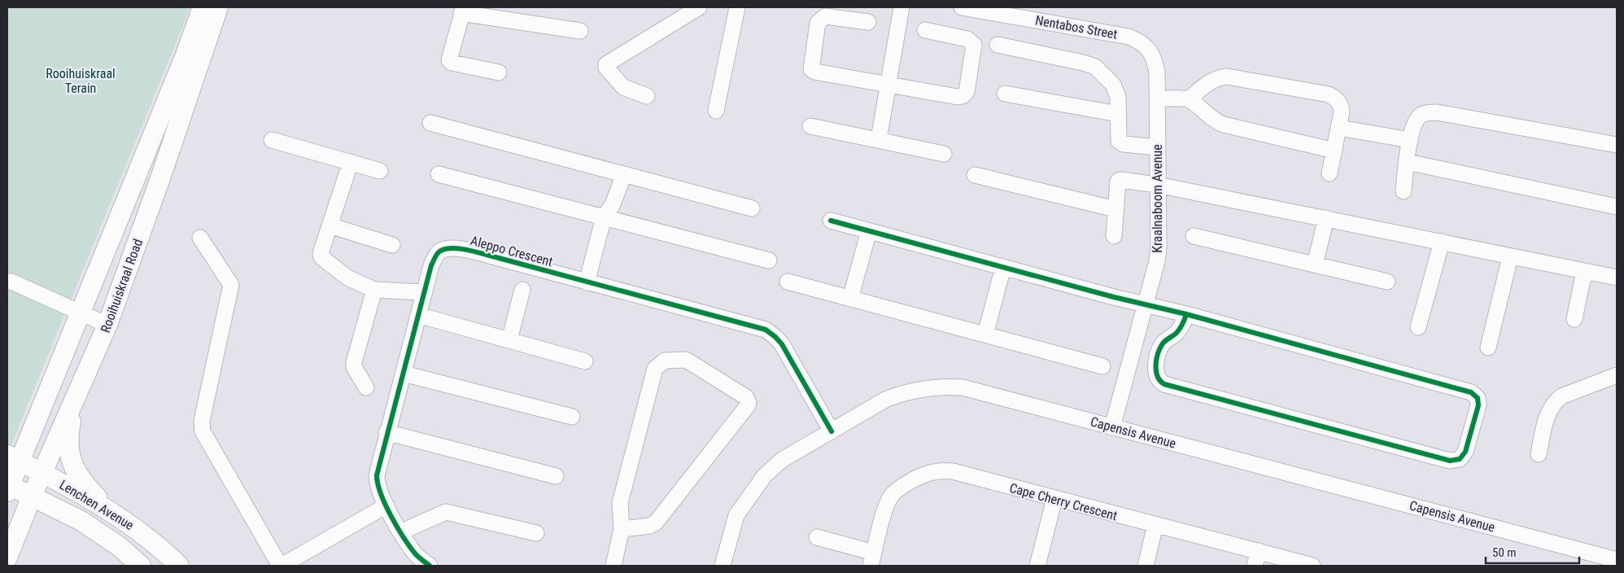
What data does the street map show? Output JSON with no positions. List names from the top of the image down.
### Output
{
  "streets": {
    "main road": ["Rooihuiskraal Road", "Lenchen Avenue"],
    "street": [
      "Nentabos Street",
      "Kraalnaboom Avenue",
      "Aleppo Crescent",
      "Capensis Avenue",
      "Cape Cherry Crescent"
    ]
  },
  "crossings": [
    ["Nentabos Street", "Kraalnaboom Avenue"],
    ["Kraalnaboom Avenue", "Capensis Avenue"],
    ["Aleppo Crescent", "Capensis Avenue"],
    ["Rooihuiskraal Road", "Lenchen Avenue"]
  ],
  "parks": ["Rooihuiskraal Terain"],
  "scale_bar": "50 m"
}
